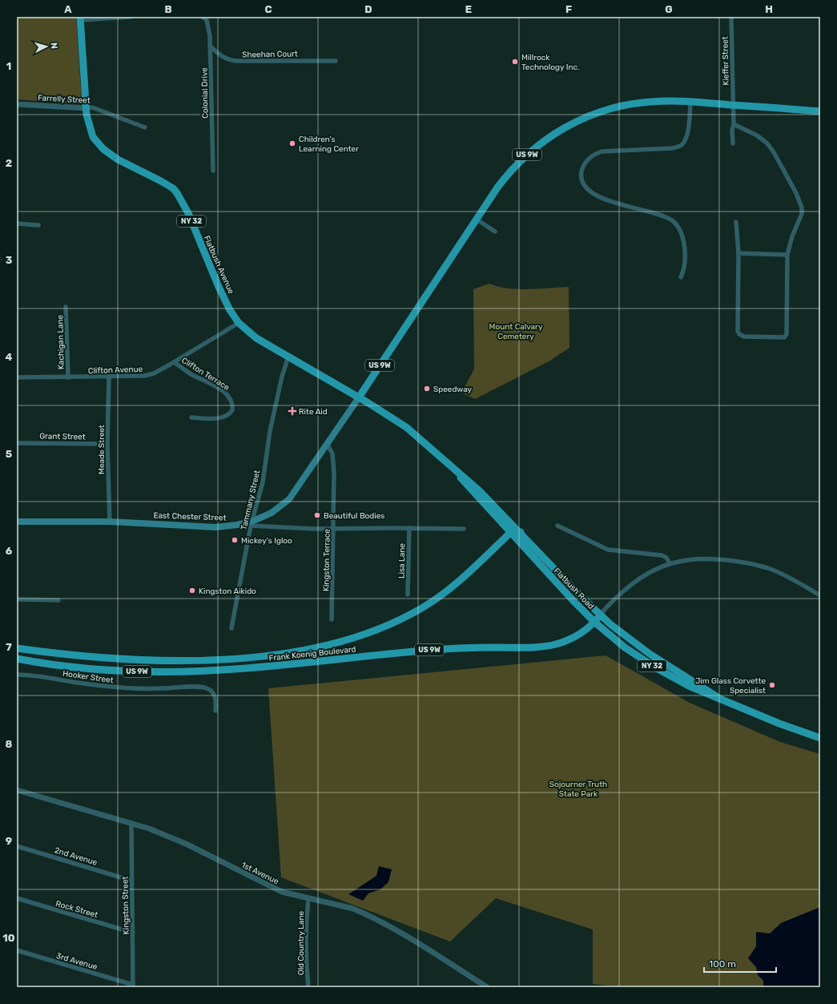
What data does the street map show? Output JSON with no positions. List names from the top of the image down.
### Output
{
  "streets": {
    "main road": [
      "US 9W",
      "NY 32",
      "Flatbush Avenue",
      "East Chester Street",
      "Flatbush Road",
      "Frank Koenig Boulevard"
    ],
    "street": [
      "Sheehan Court",
      "Kieffer Street",
      "Colonial Drive",
      "Farrelly Street",
      "Kachigan Lane",
      "Clifton Avenue",
      "Clifton Terrace",
      "Grant Street",
      "Meade Street",
      "Tammany Street",
      "Kingston Terrace",
      "Lisa Lane",
      "Hooker Street",
      "2nd Avenue",
      "1st Avenue",
      "Kingston Street",
      "Rock Street",
      "Old Country Lane",
      "3rd Avenue"
    ]
  },
  "crossings": [
    ["Sheehan Court", "Colonial Drive"],
    ["Kieffer Street", "US 9W"],
    ["Farrelly Street", "Flatbush Avenue"],
    ["US 9W", "Flatbush Avenue"],
    ["US 9W", "East Chester Street"],
    ["Flatbush Avenue", "Clifton Avenue"],
    ["Flatbush Avenue", "Tammany Street"],
    ["Flatbush Avenue", "East Chester Street"],
    ["Flatbush Avenue", "Flatbush Road"],
    ["Kachigan Lane", "Clifton Avenue"],
    ["Clifton Avenue", "Clifton Terrace"],
    ["Clifton Avenue", "Meade Street"],
    ["Grant Street", "Meade Street"],
    ["Meade Street", "East Chester Street"],
    ["Tammany Street", "East Chester Street"],
    ["East Chester Street", "Kingston Terrace"],
    ["East Chester Street", "Lisa Lane"],
    ["Flatbush Road", "Frank Koenig Boulevard"],
    ["2nd Avenue", "Kingston Street"],
    ["1st Avenue", "Kingston Street"],
    ["1st Avenue", "Old Country Lane"],
    ["Kingston Street", "Rock Street"],
    ["Kingston Street", "3rd Avenue"]
  ],
  "parks": ["Mount Calvary Cemetery", "Sojourner Truth State Park"],
  "places": {
    "other": [
      "Millrock Technology Inc.",
      "Children's Learning Center",
      "Speedway",
      "Beautiful Bodies",
      "Mickey's Igloo",
      "Kingston Aikido",
      "Jim Glass Corvette Specialist"
    ],
    "health": ["Rite Aid"]
  },
  "scale_bar": "100 m",
  "north": "right",
  "grid": {
    "columns": [
      "A",
      "B",
      "C",
      "D",
      "E",
      "F",
      "G",
      "H"
    ],
    "rows": [
      "1",
      "2",
      "3",
      "4",
      "5",
      "6",
      "7",
      "8",
      "9",
      "10"
    ]
  }
}
